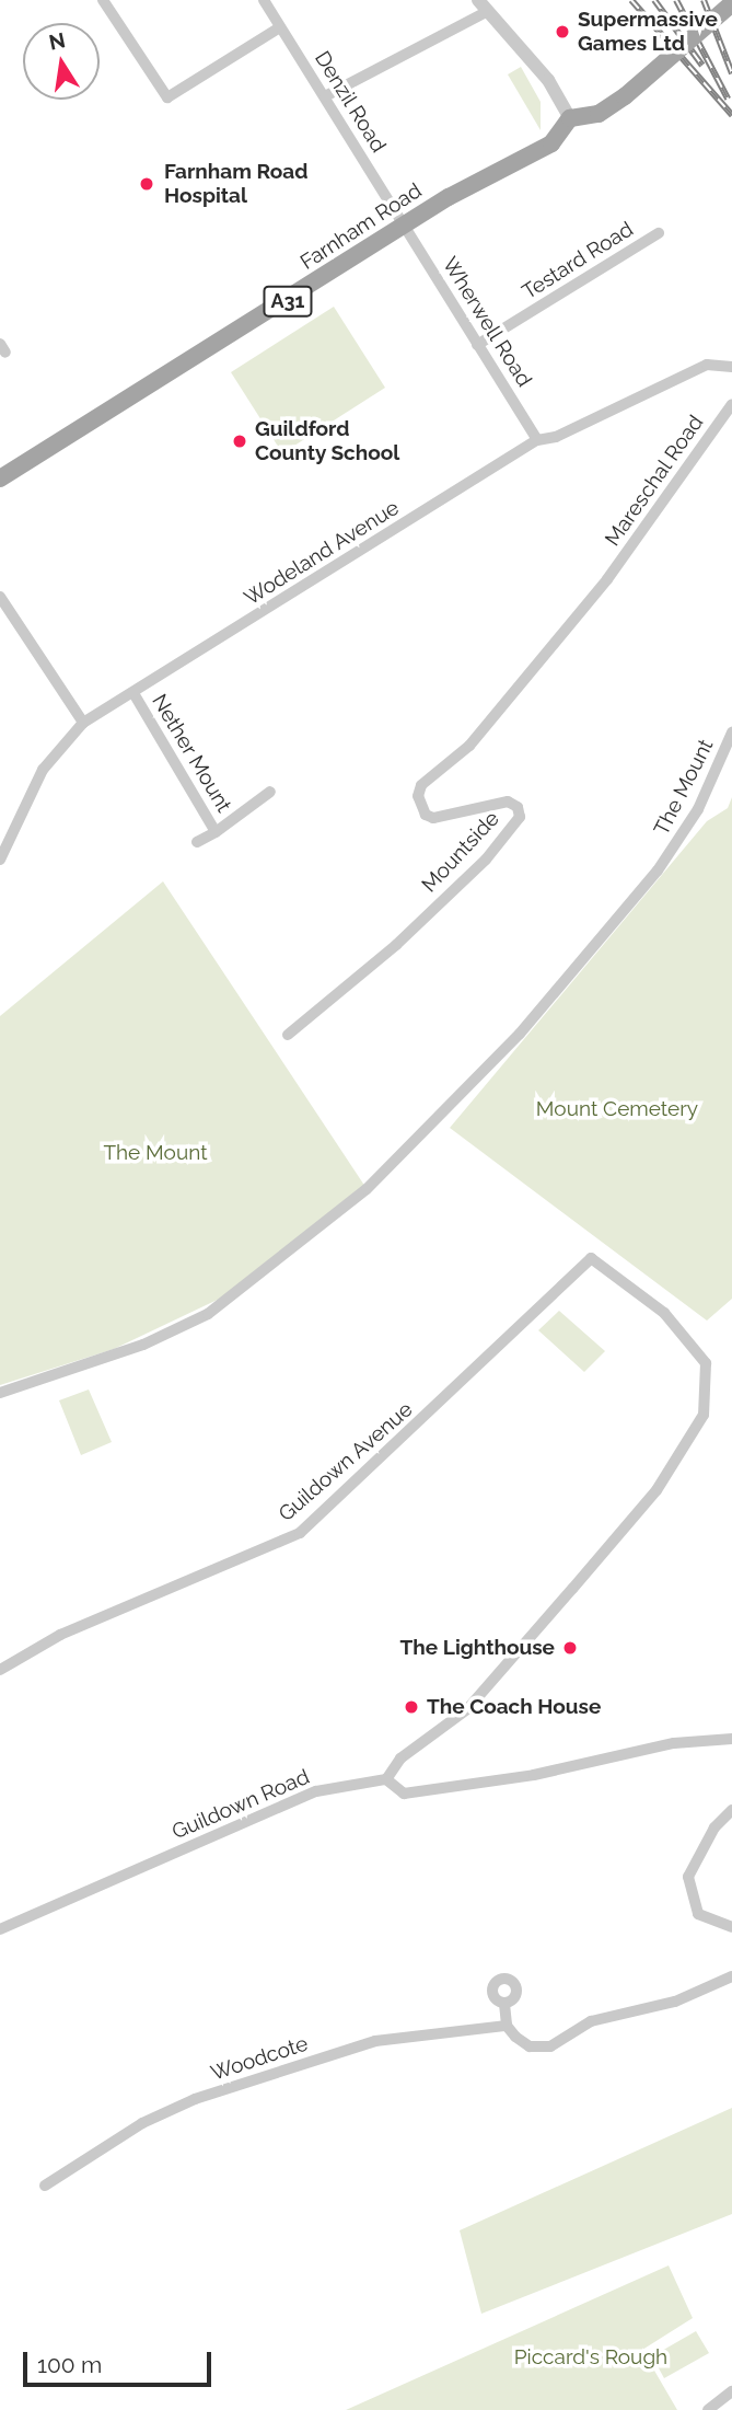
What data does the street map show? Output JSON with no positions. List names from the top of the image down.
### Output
{
  "streets": {
    "main road": ["Farnham Road", "A31"],
    "street": [
      "Denzil Road",
      "Testard Road",
      "Wherwell Road",
      "Mareschal Road",
      "Wodeland Avenue",
      "Nether Mount",
      "The Mount",
      "Mountside",
      "Guildown Avenue",
      "Guildown Road",
      "Woodcote"
    ]
  },
  "crossings": [
    ["Denzil Road", "Farnham Road"],
    ["Denzil Road", "Wherwell Road"],
    ["Farnham Road", "Wherwell Road"],
    ["Testard Road", "Wherwell Road"],
    ["Wherwell Road", "Wodeland Avenue"],
    ["Mareschal Road", "Mountside"],
    ["Wodeland Avenue", "Nether Mount"],
    ["Guildown Avenue", "Guildown Road"]
  ],
  "parks": ["Mount Cemetery", "The Mount", "Piccard's Rough"],
  "places": [
    "Supermassive Games Ltd",
    "Farnham Road Hospital",
    "Guildford County School",
    "The Lighthouse",
    "The Coach House"
  ],
  "scale_bar": "100 m",
  "north": "top"
}
